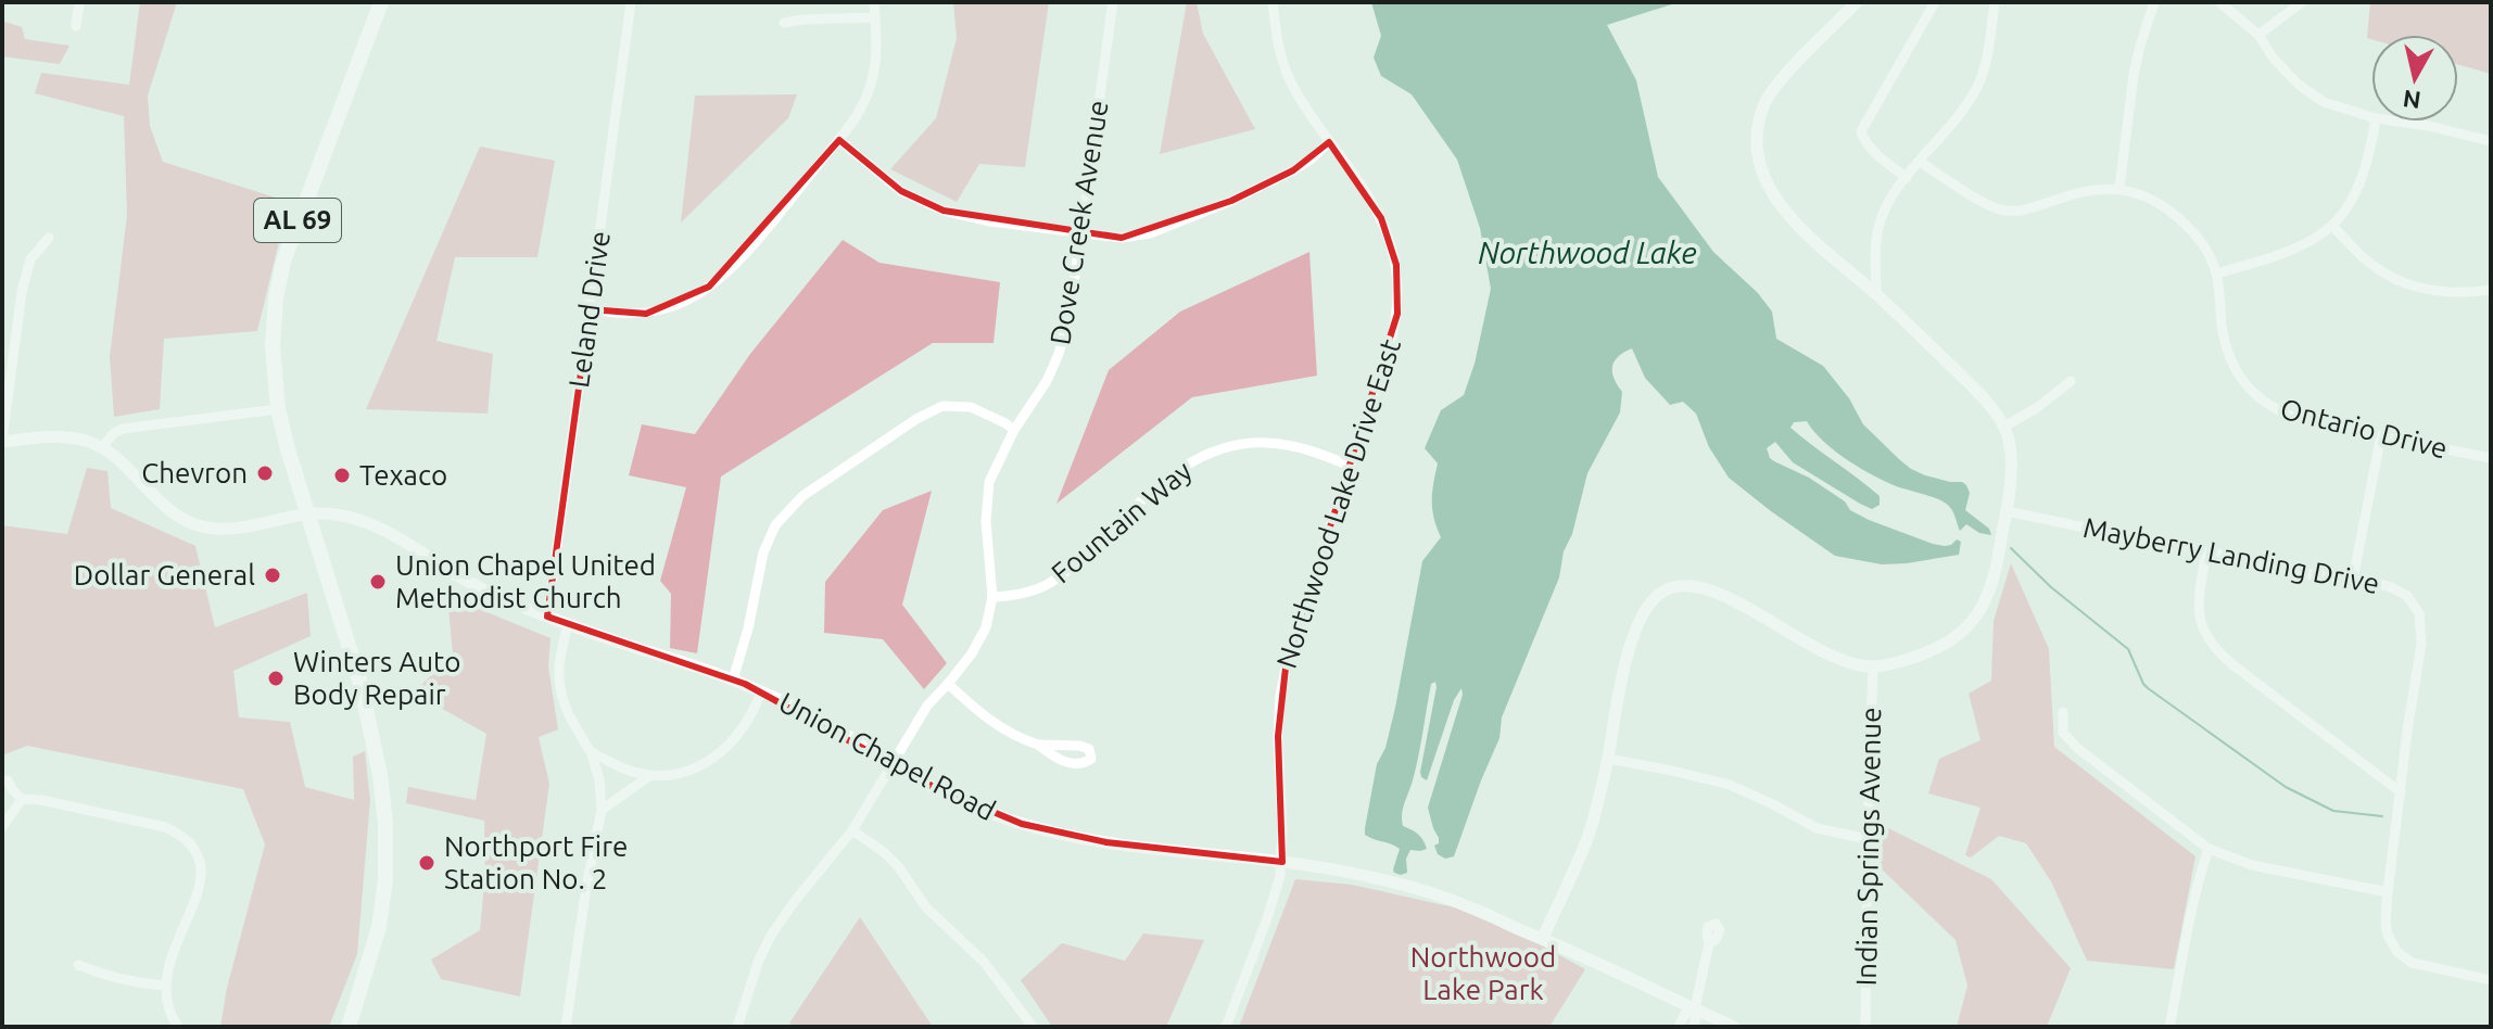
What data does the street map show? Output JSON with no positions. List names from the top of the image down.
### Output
{
  "streets": {
    "main road": ["AL 69"],
    "street": [
      "Dove Creek Avenue",
      "Leland Drive",
      "Ontario Drive",
      "Northwood Lake Drive East",
      "Fountain Way",
      "Mayberry Landing Drive",
      "Union Chapel Road",
      "Indian Springs Avenue"
    ]
  },
  "crossings": [
    ["AL 69", "Union Chapel Road"],
    ["Dove Creek Avenue", "Fountain Way"],
    ["Dove Creek Avenue", "Union Chapel Road"],
    ["Leland Drive", "Union Chapel Road"],
    ["Northwood Lake Drive East", "Fountain Way"],
    ["Northwood Lake Drive East", "Union Chapel Road"]
  ],
  "water": ["Northwood Lake"],
  "parks": ["Northwood Lake Park"],
  "places": [
    "Chevron",
    "Texaco",
    "Dollar General",
    "Union Chapel United Methodist Church",
    "Winters Auto Body Repair",
    "Northport Fire Station No. 2"
  ],
  "north": "bottom"
}
